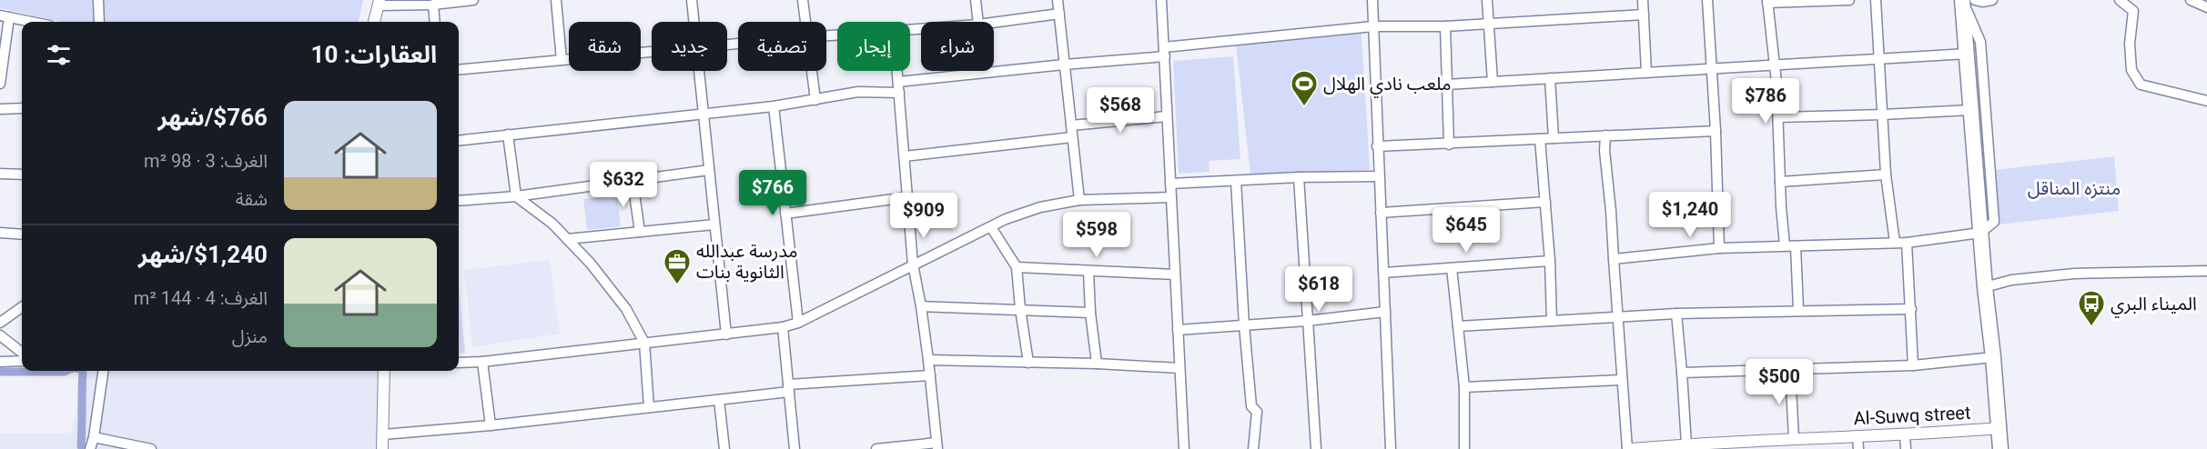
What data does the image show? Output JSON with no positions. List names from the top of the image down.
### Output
{
  "streets": {
    "street": ["Al-Suwq street"]
  },
  "parks": ["منتزه المناقل"],
  "places": {
    "sports": ["ملعب نادي الهلال"],
    "office": ["مدرسة عبدالله الثانوية بنات"],
    "bus stop": ["الميناء البري"]
  },
  "page": {
    "chip": [
      "شراء",
      "إيجار",
      "تصفية",
      "جديد",
      "شقة"
    ],
    "heading": "العقارات: 10",
    "price": [
      "$786",
      "$568",
      "$632",
      "$766",
      "$1,240",
      "$909",
      "$645",
      "$598",
      "$618",
      "$500"
    ],
    "list": [
      {
        "name": "$766/شهر",
        "note": "الغرف: 3 · 98 m² · شقة"
      },
      {
        "name": "$1,240/شهر",
        "note": "الغرف: 4 · 144 m² · منزل"
      }
    ]
  }
}
